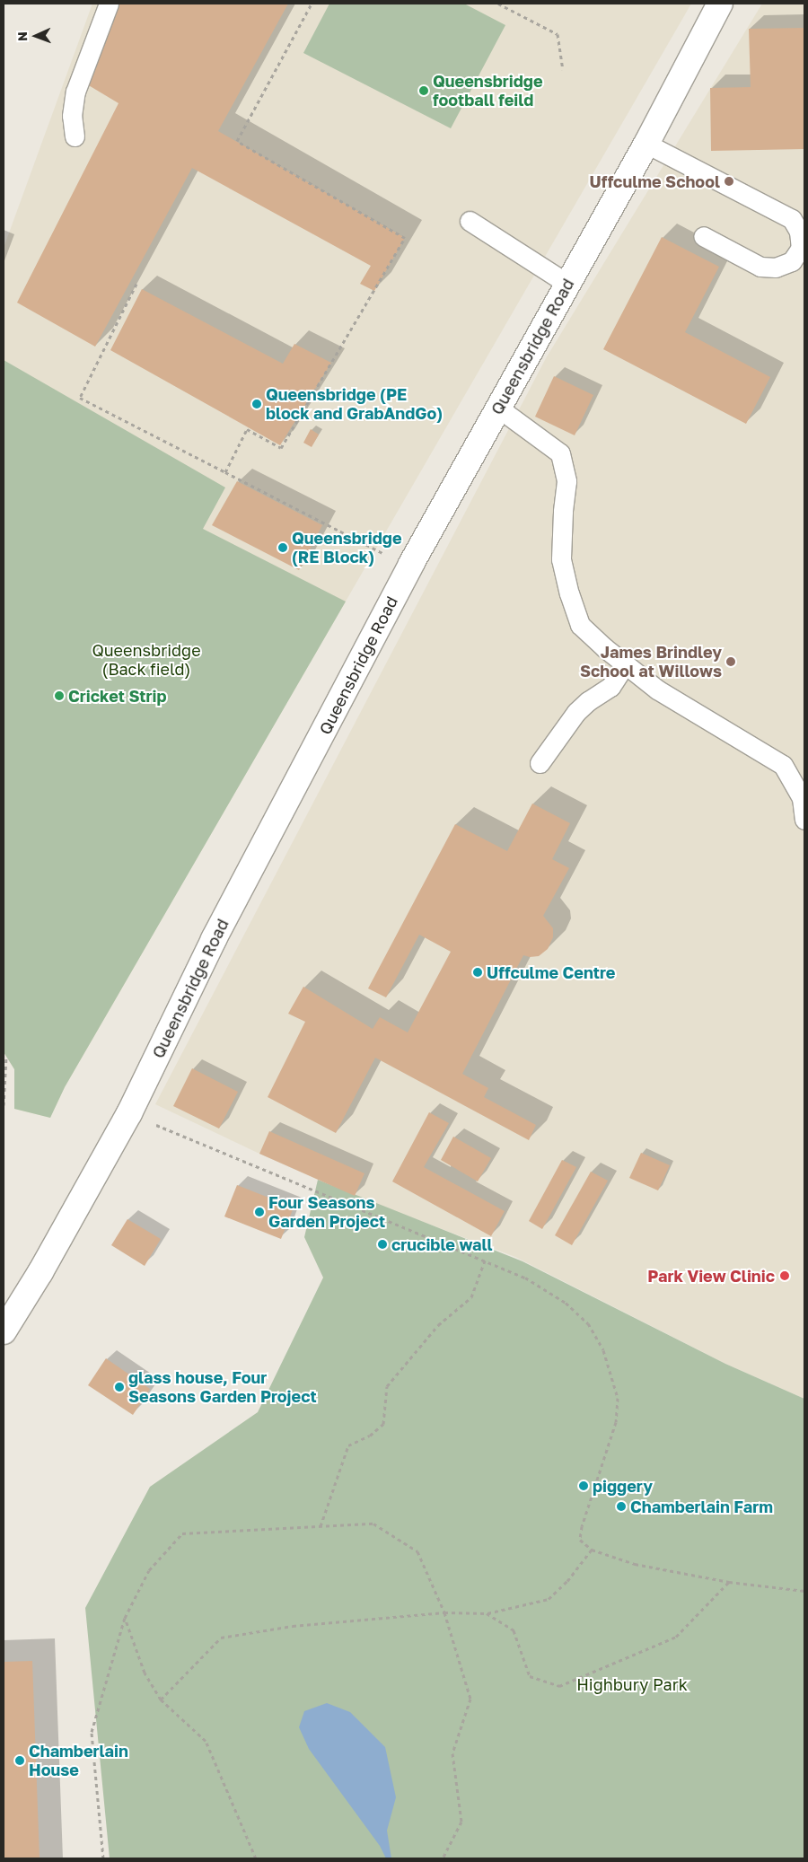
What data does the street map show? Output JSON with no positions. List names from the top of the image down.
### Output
{
  "streets": {
    "street": ["Queensbridge Road"]
  },
  "parks": ["Queensbridge (Back field)", "Highbury Park"],
  "places": [
    "Queensbridge football feild",
    "Uffculme School",
    "Queensbridge (PE block and GrabAndGo)",
    "Queensbridge (RE Block)",
    "James Brindley School at Willows",
    "Cricket Strip",
    "Uffculme Centre",
    "Four Seasons Garden Project",
    "crucible wall",
    "Park View Clinic",
    "glass house, Four Seasons Garden Project",
    "piggery",
    "Chamberlain Farm",
    "Chamberlain House"
  ],
  "north": "left"
}
